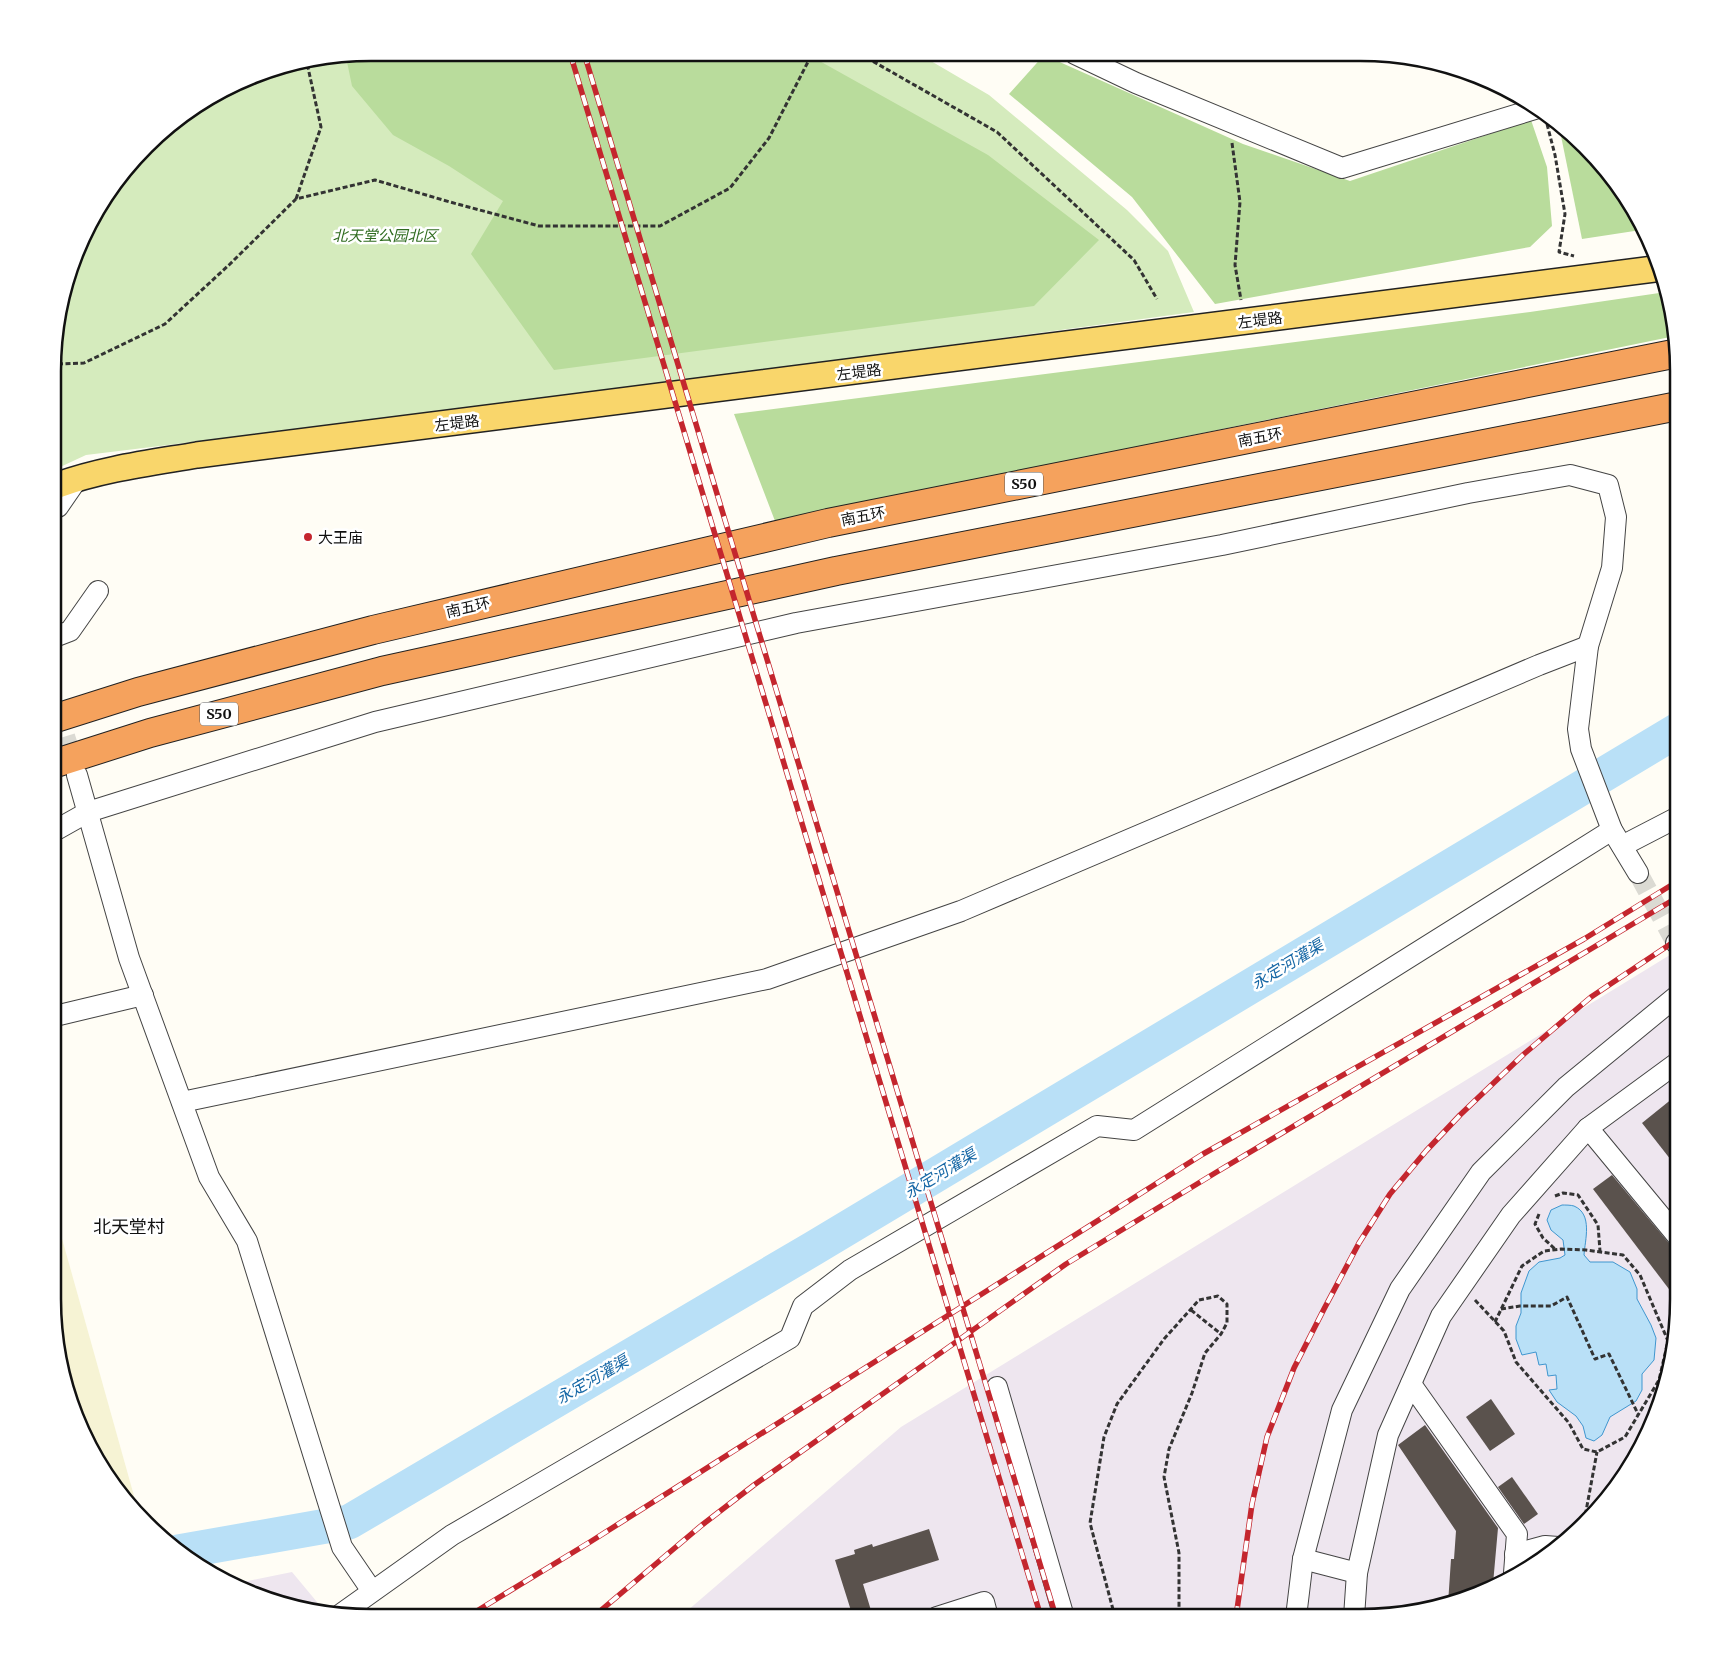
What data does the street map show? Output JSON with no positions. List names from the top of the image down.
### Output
{
  "streets": {
    "highway": ["南五环", "S50"],
    "main road": ["左堤路"]
  },
  "districts": ["北天堂村"],
  "water": ["永定河灌渠"],
  "parks": ["北天堂公园北区"],
  "places": ["大王庙"]
}
